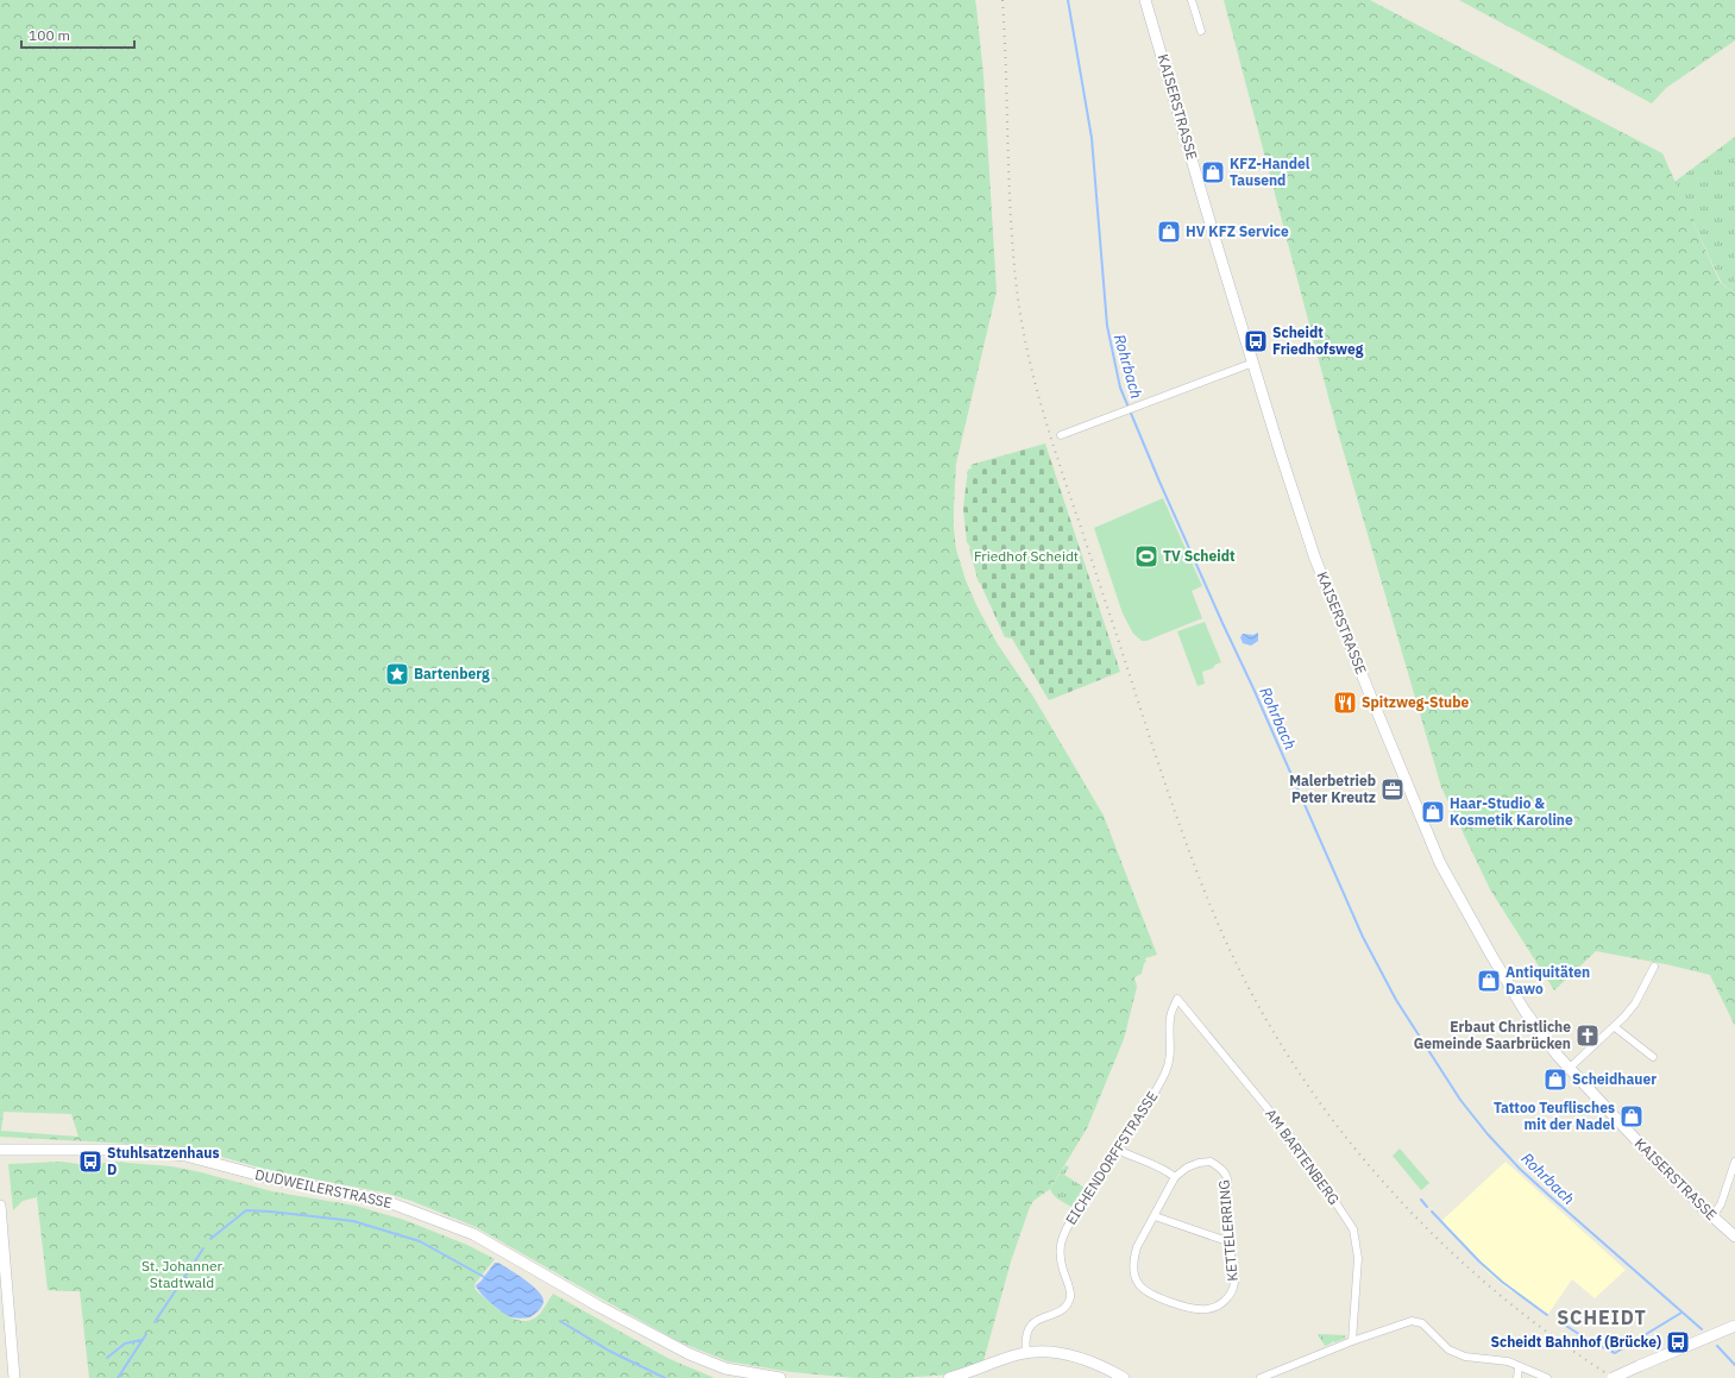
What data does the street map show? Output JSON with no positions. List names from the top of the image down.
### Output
{
  "streets": {
    "main road": ["KAISERSTRASSE", "DUDWEILERSTRASSE"],
    "street": ["AM BARTENBERG", "EICHENDORFFSTRASSE", "KETTELERRING"]
  },
  "crossings": [
    ["AM BARTENBERG", "EICHENDORFFSTRASSE"]
  ],
  "districts": ["SCHEIDT"],
  "water": ["Rohrbach"],
  "parks": ["Friedhof Scheidt", "St. Johanner Stadtwald"],
  "places": {
    "shop": [
      "KFZ-Handel Tausend",
      "HV KFZ Service",
      "Haar-Studio & Kosmetik Karoline",
      "Antiquitäten Dawo",
      "Scheidhauer",
      "Tattoo Teuflisches mit der Nadel"
    ],
    "bus stop": ["Scheidt Friedhofsweg", "Stuhlsatzenhaus D", "Scheidt Bahnhof (Brücke)"],
    "sports": ["TV Scheidt"],
    "place": ["Bartenberg"],
    "restaurant": ["Spitzweg-Stube"],
    "office": ["Malerbetrieb Peter Kreutz"],
    "church": ["Erbaut Christliche Gemeinde Saarbrücken"]
  },
  "scale_bar": "100 m"
}
